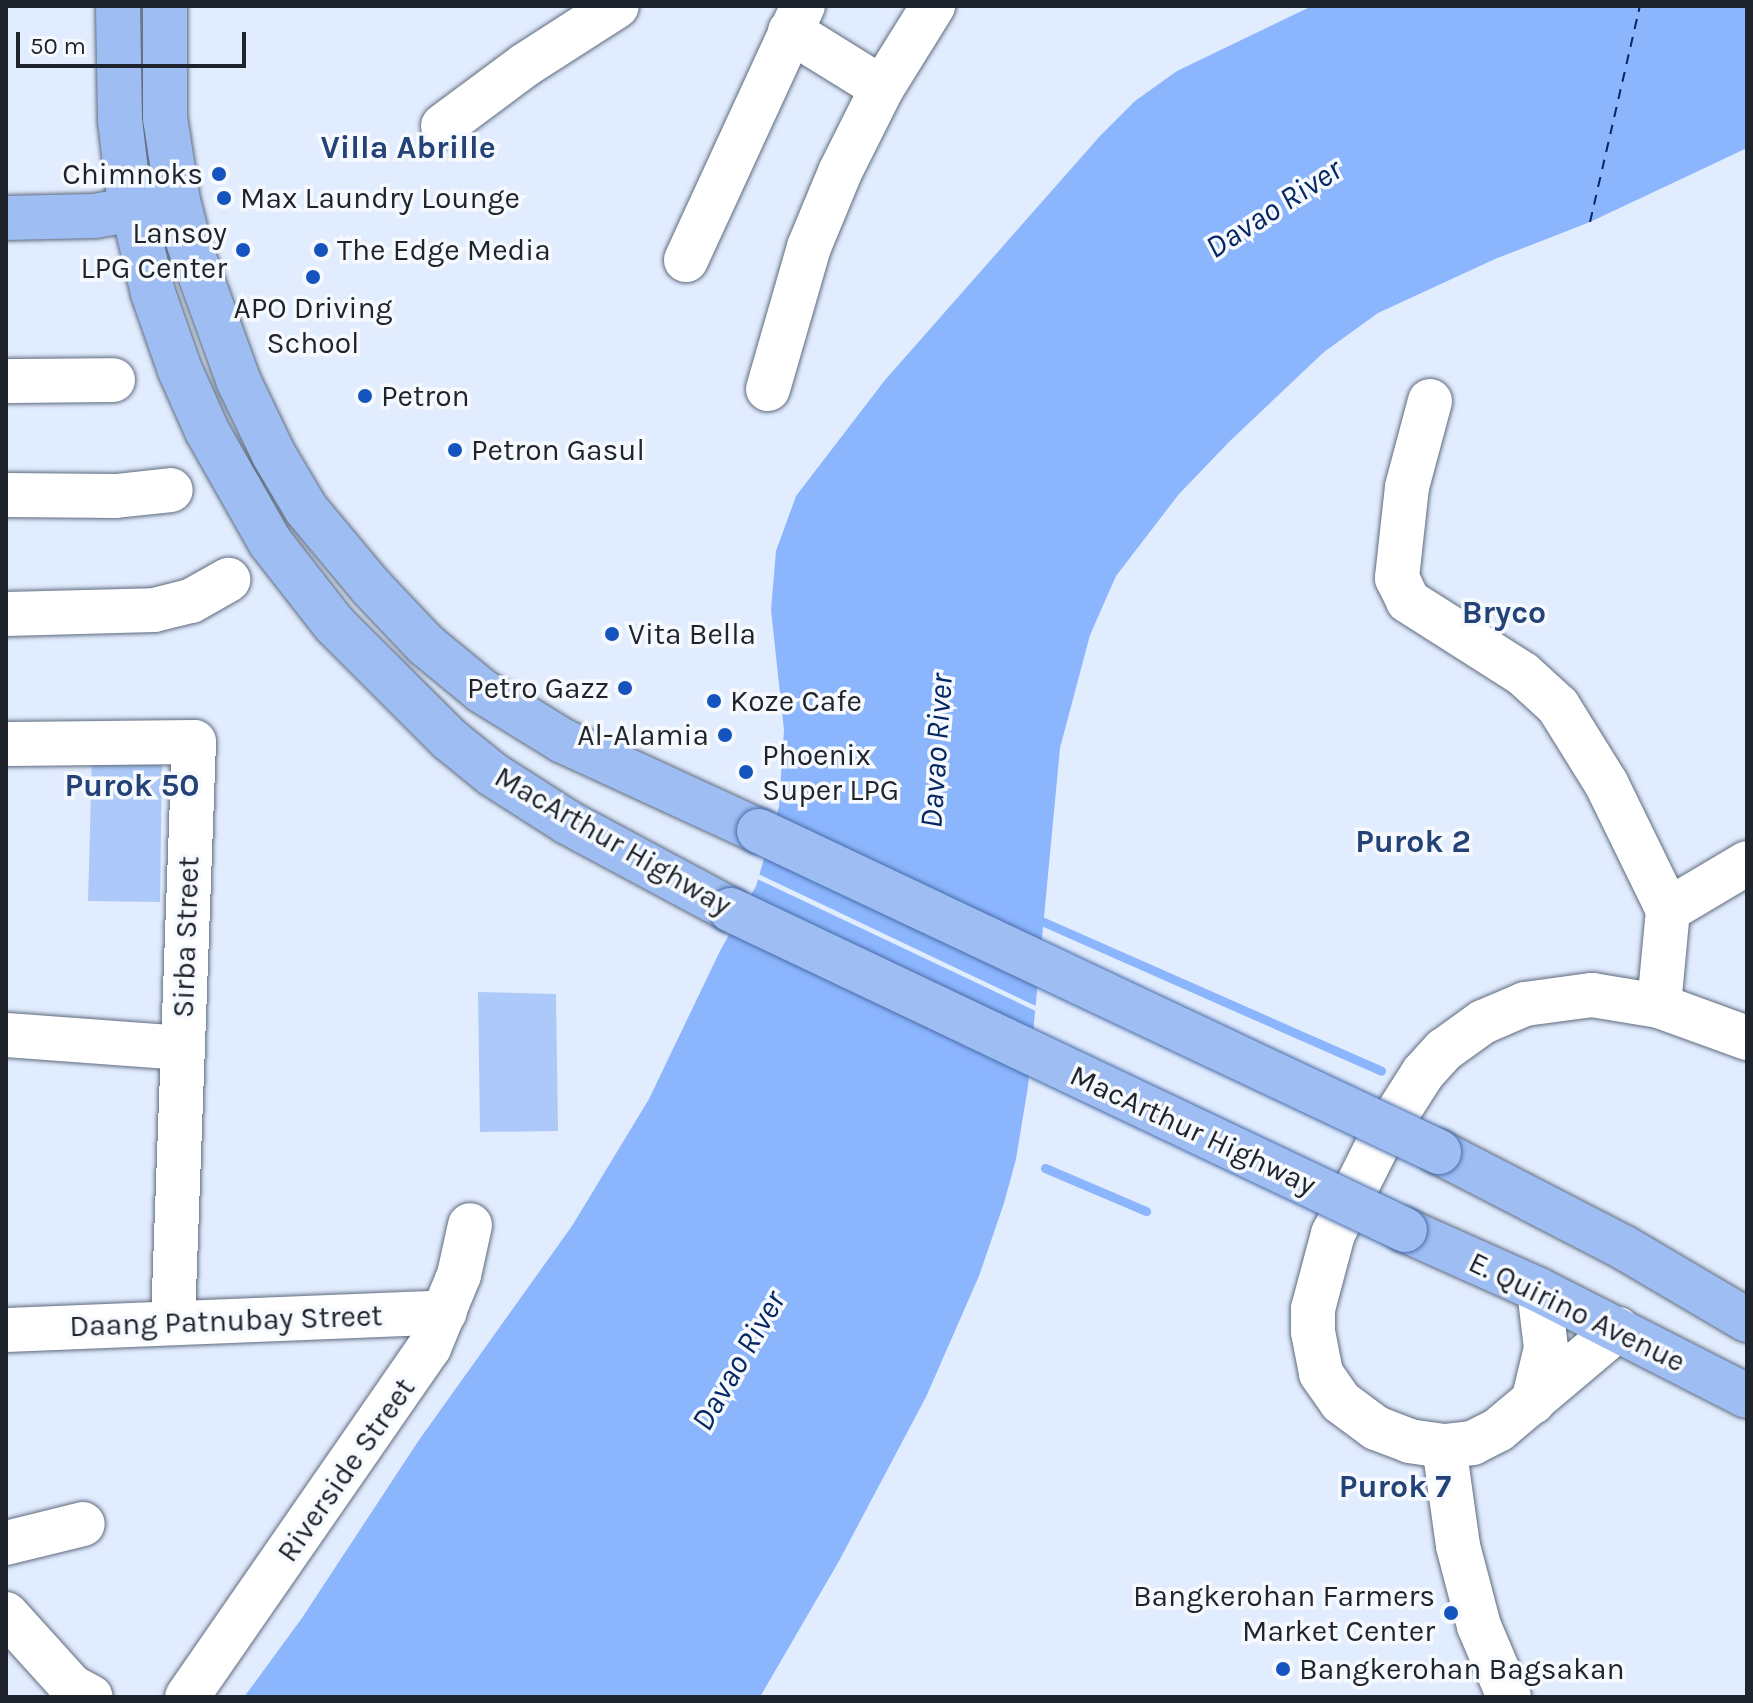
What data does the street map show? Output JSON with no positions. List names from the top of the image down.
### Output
{
  "streets": {
    "main road": ["MacArthur Highway", "E. Quirino Avenue"],
    "street": ["Sirba Street", "Daang Patnubay Street", "Riverside Street"]
  },
  "crossings": [
    ["MacArthur Highway", "E. Quirino Avenue"],
    ["Sirba Street", "Daang Patnubay Street"],
    ["Daang Patnubay Street", "Riverside Street"]
  ],
  "districts": [
    "Villa Abrille",
    "Bryco",
    "Purok 50",
    "Purok 2",
    "Purok 7"
  ],
  "water": ["Davao River"],
  "places": [
    "Chimnoks",
    "Max Laundry Lounge",
    "Lansoy LPG Center",
    "The Edge Media",
    "APO Driving School",
    "Petron",
    "Petron Gasul",
    "Vita Bella",
    "Petro Gazz",
    "Koze Cafe",
    "Al-Alamia",
    "Phoenix Super LPG",
    "Bangkerohan Farmers Market Center",
    "Bangkerohan Bagsakan"
  ],
  "scale_bar": "50 m"
}
